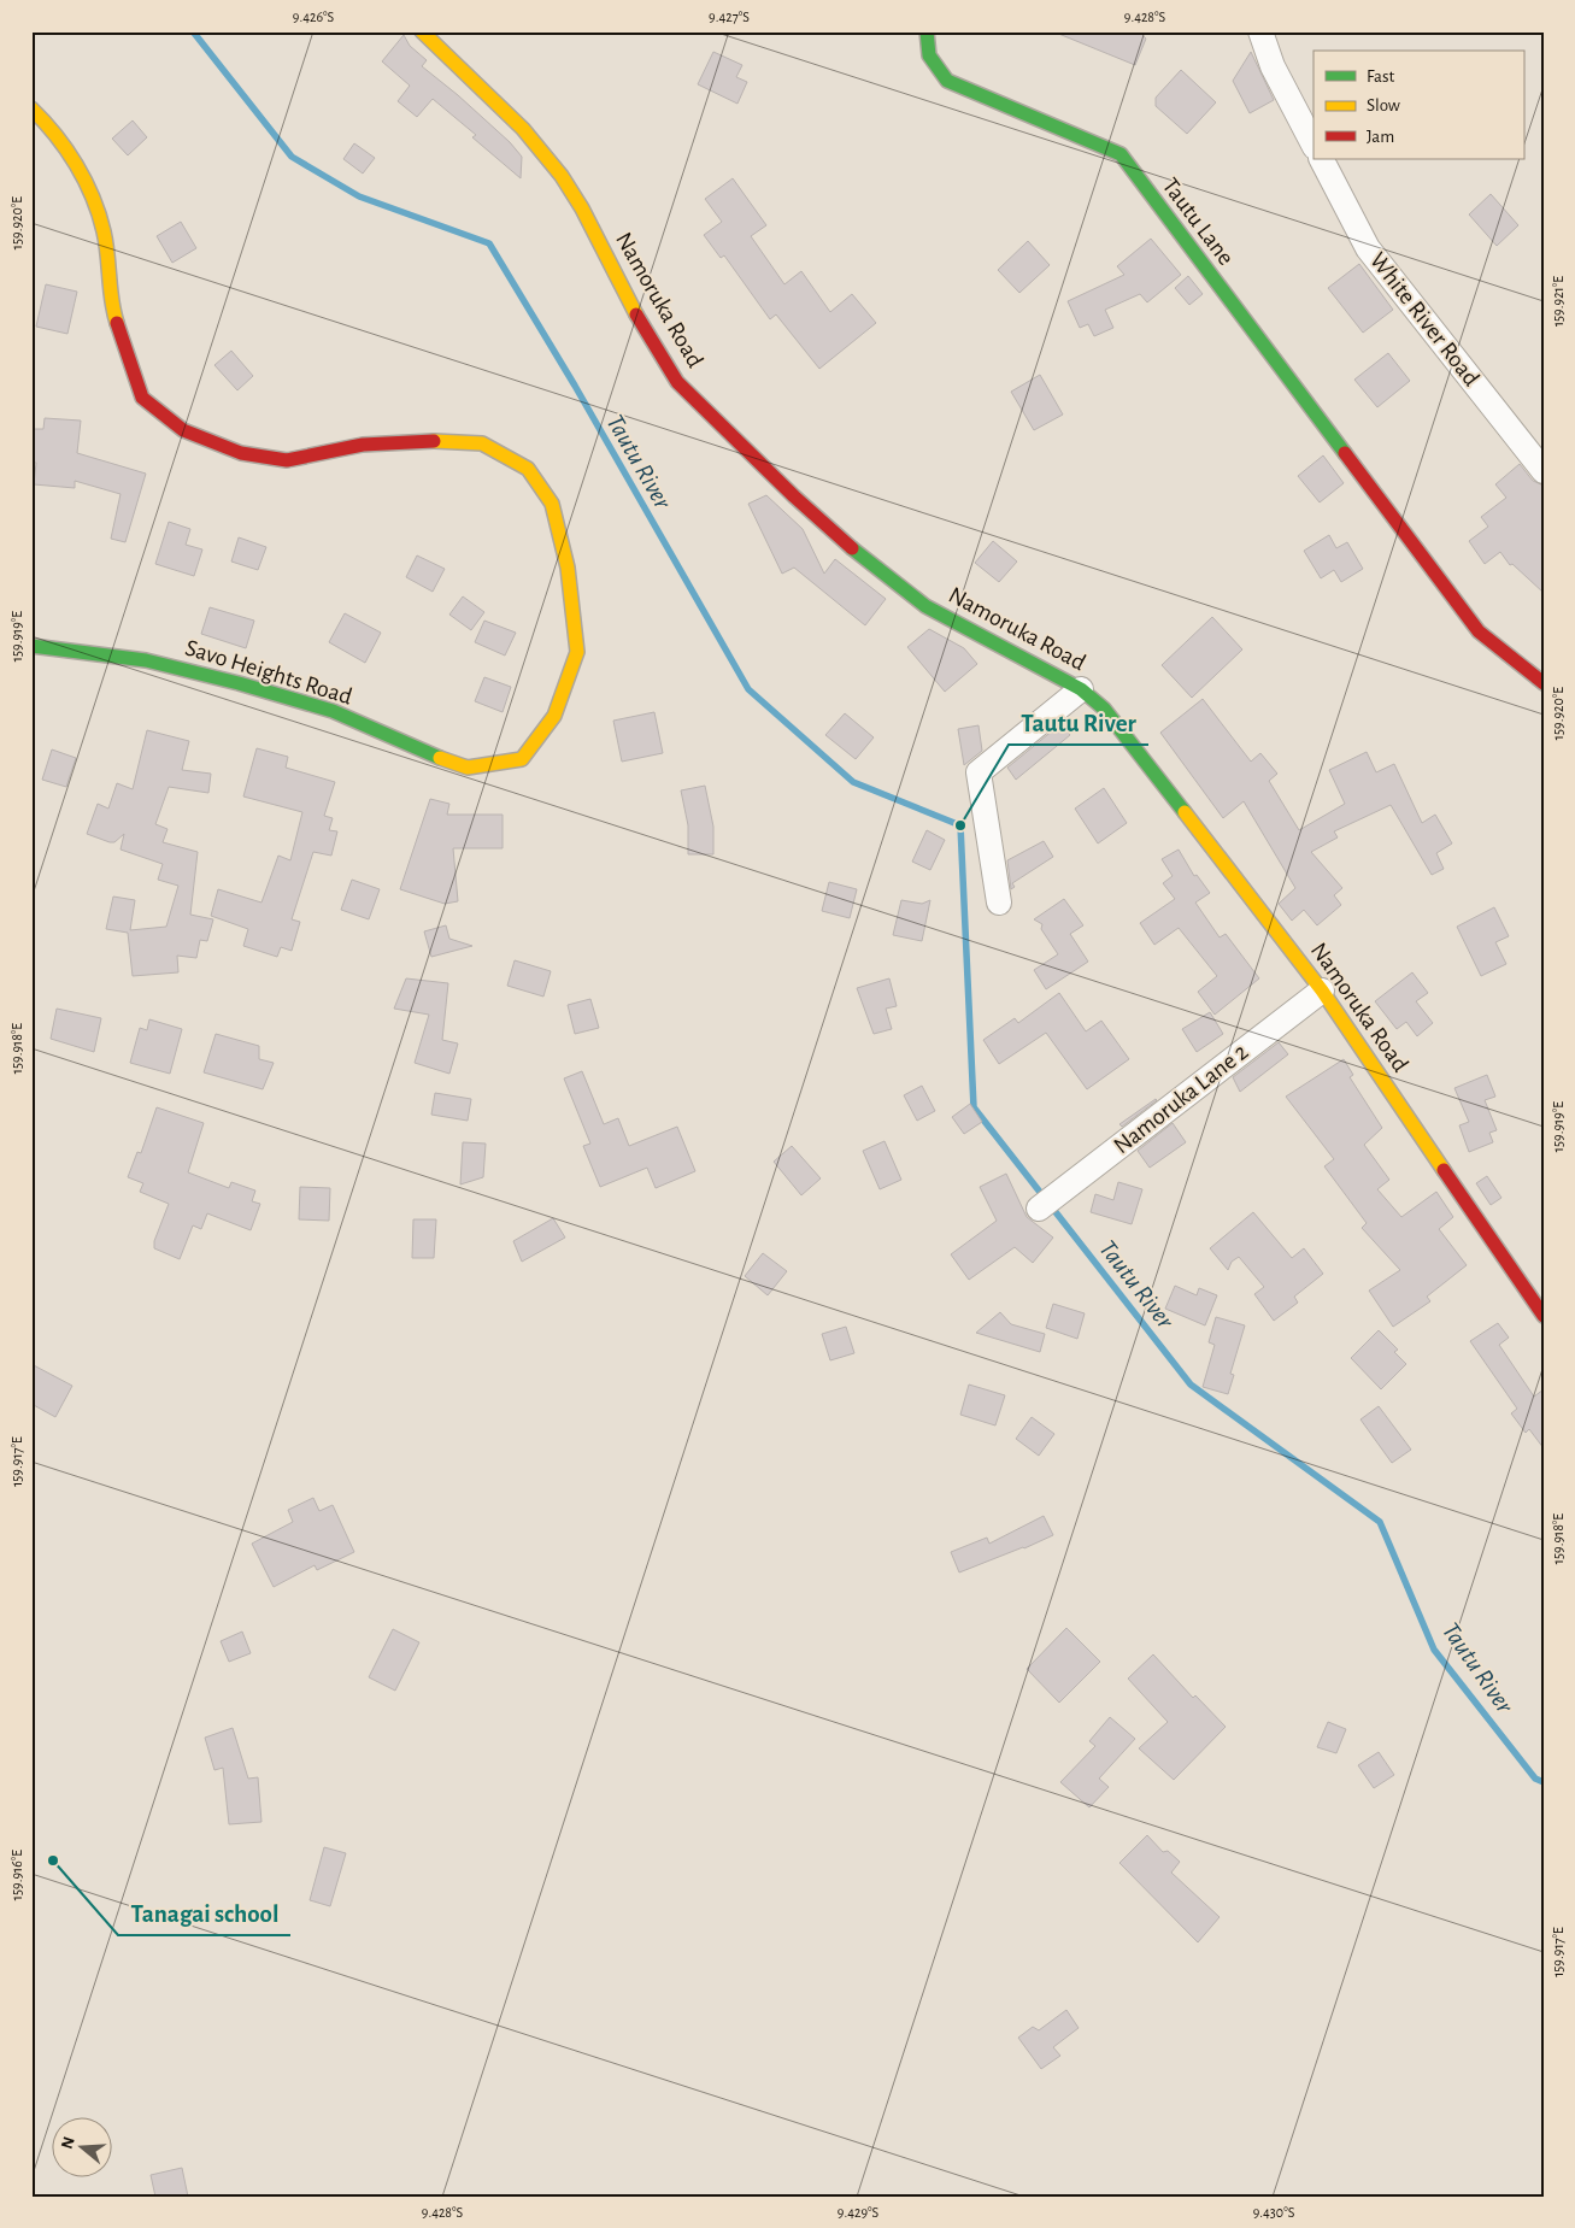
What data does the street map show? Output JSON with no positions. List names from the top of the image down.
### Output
{
  "streets": {
    "street": [
      "Tautu Lane",
      "Namoruka Road",
      "White River Road",
      "Savo Heights Road",
      "Namoruka Lane 2"
    ]
  },
  "crossings": [
    ["Namoruka Road", "Namoruka Lane 2"]
  ],
  "water": ["Tautu River"],
  "places": ["Tautu River", "Tanagai school"],
  "legend": ["Fast", "Slow", "Jam"],
  "north": "left",
  "coordinates": [
    "9.426°S",
    "9.427°S",
    "9.428°S",
    "159.920°E",
    "159.921°E",
    "159.919°E",
    "159.918°E",
    "159.917°E",
    "159.916°E",
    "9.429°S",
    "9.430°S"
  ]
}
